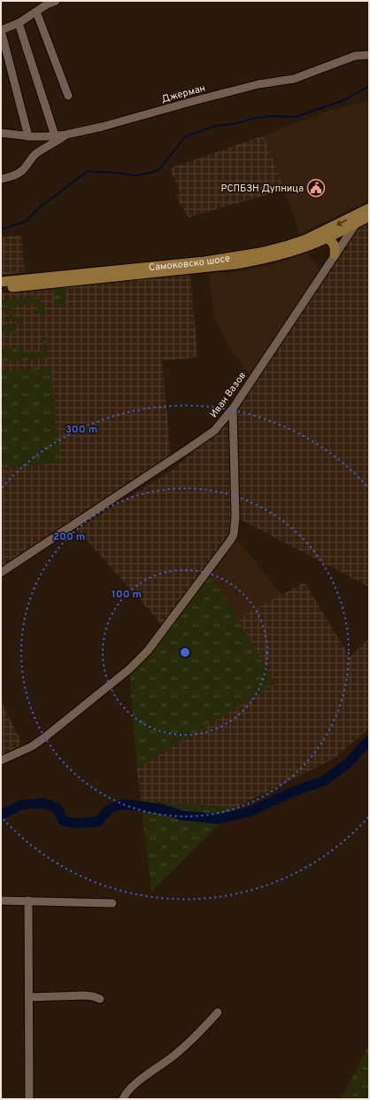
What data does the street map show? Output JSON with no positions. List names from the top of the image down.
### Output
{
  "streets": {
    "main road": ["Самоковско шосе"],
    "street": ["Джерман", "Иван Вазов"]
  },
  "crossings": [
    ["Самоковско шосе", "Иван Вазов"]
  ],
  "places": {
    "public building": ["РСПБЗН Дупница"]
  },
  "rings": ["300 m", "200 m", "100 m"]
}
